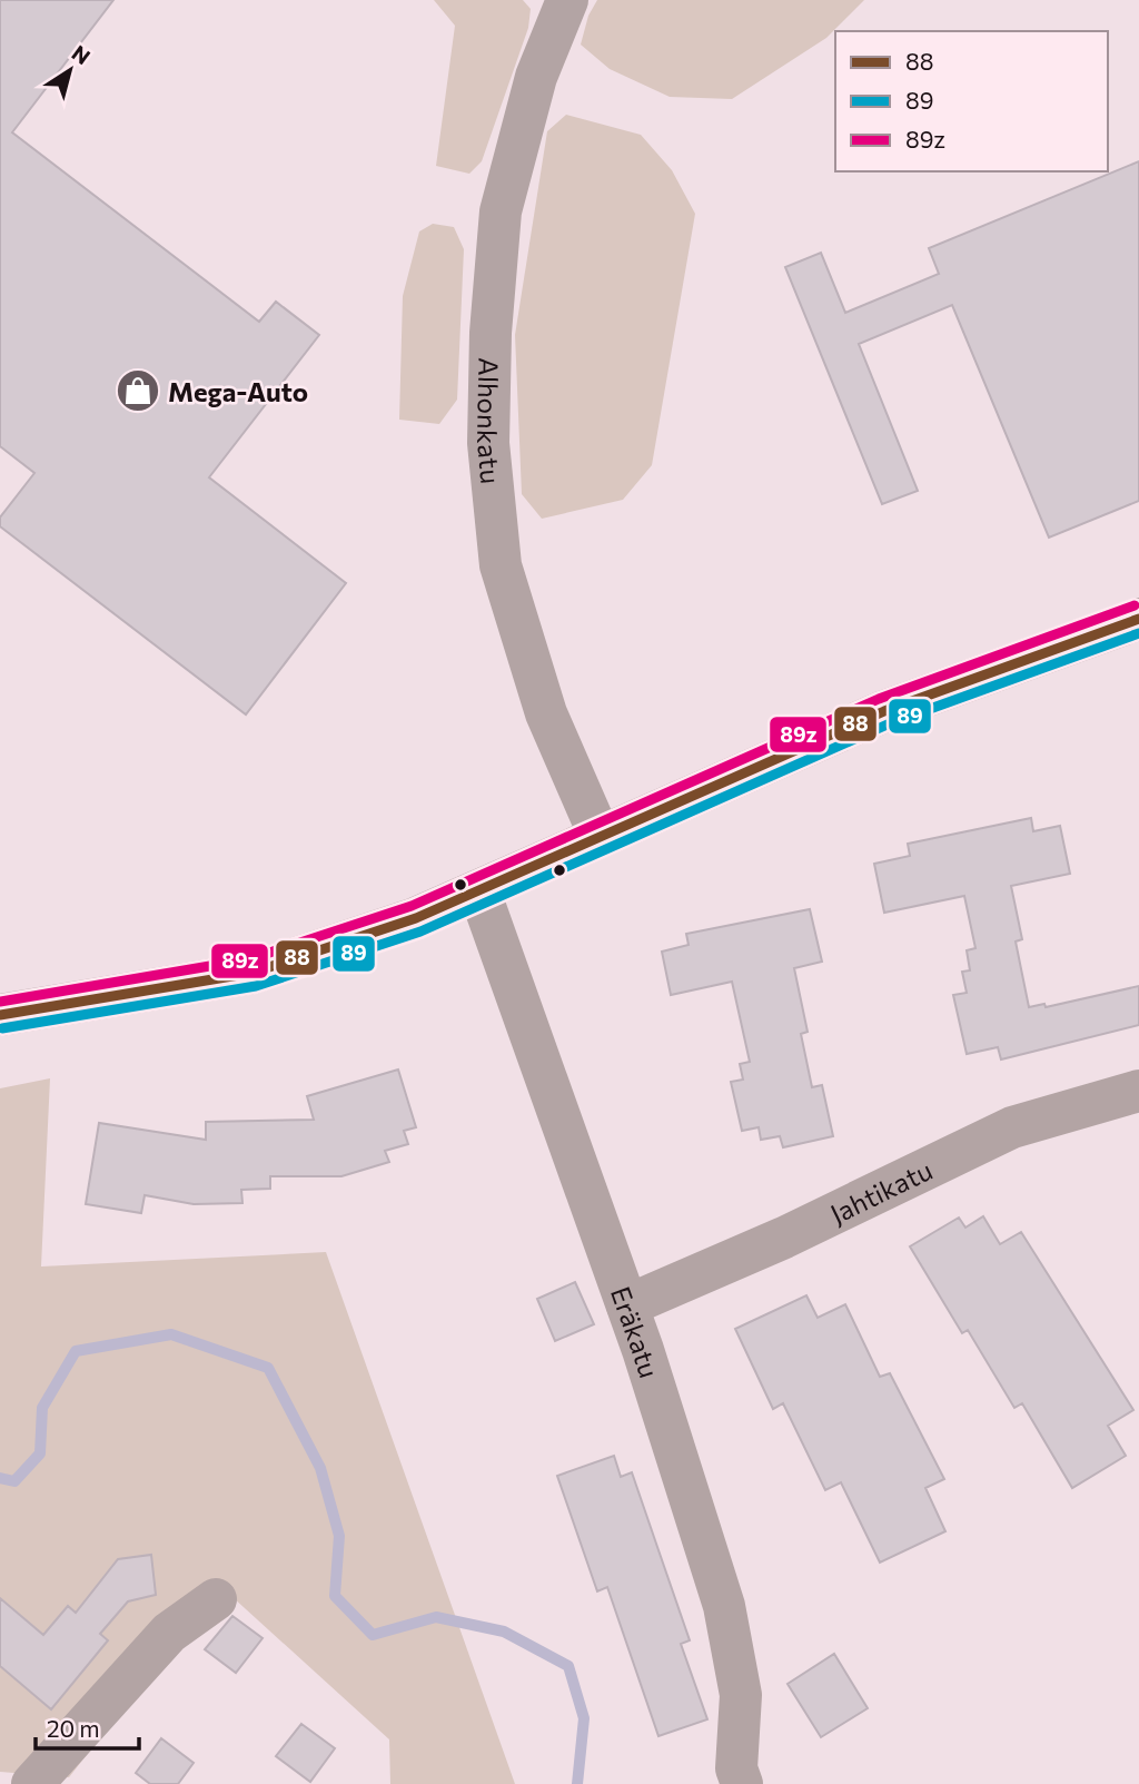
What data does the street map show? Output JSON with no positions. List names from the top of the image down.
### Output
{
  "streets": {
    "street": ["Alhonkatu", "Jahtikatu", "Eräkatu"]
  },
  "crossings": [
    ["Jahtikatu", "Eräkatu"]
  ],
  "places": {
    "shop": ["Mega-Auto"]
  },
  "lines": ["transit line 89z", "transit line 88", "transit line 89"],
  "legend": ["88", "89", "89z"],
  "scale_bar": "20 m",
  "north": "top right"
}
